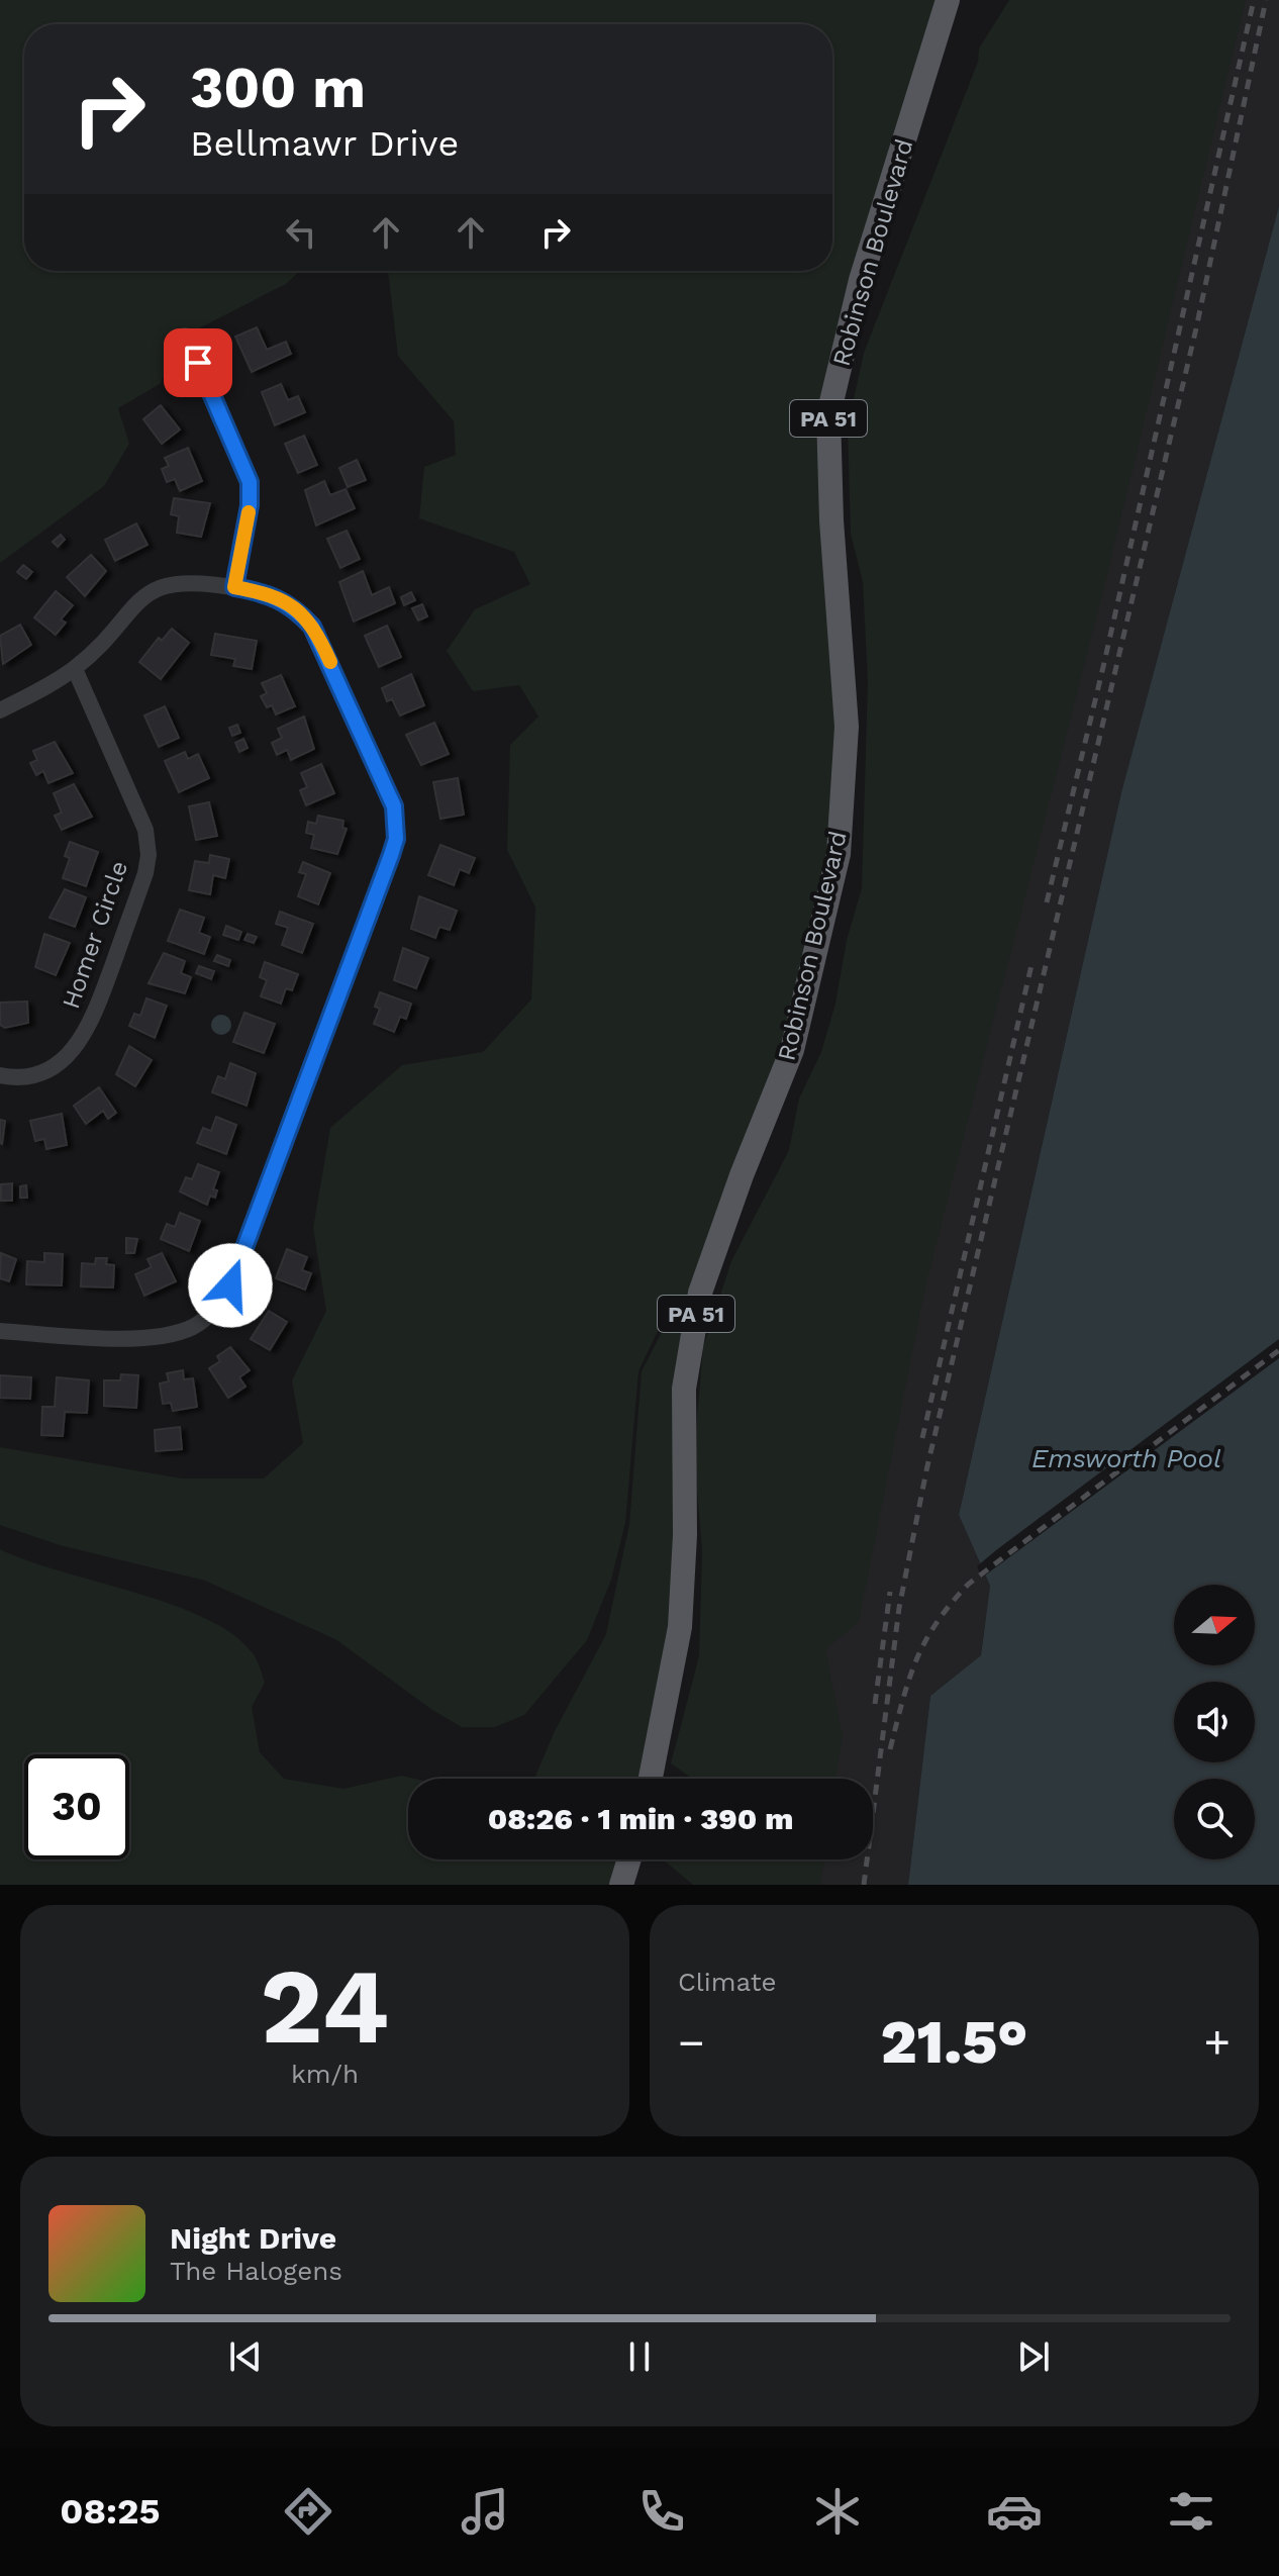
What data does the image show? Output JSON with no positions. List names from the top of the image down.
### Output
{
  "streets": {
    "main road": ["Robinson Boulevard", "PA 51"],
    "street": ["Homer Circle"]
  },
  "water": ["Emsworth Pool"],
  "north": "right",
  "page": {
    "turn": ["300 m", "Bellmawr Drive"],
    "limit": "30",
    "trip": "08:26 · 1 min · 390 m",
    "tile": [
      ["24", "km/h"],
      "Climate"
    ],
    "heat": ["−", "21.5°", "+"],
    "song": ["Night Drive", "The Halogens"],
    "tabs": "08:25"
  }
}
